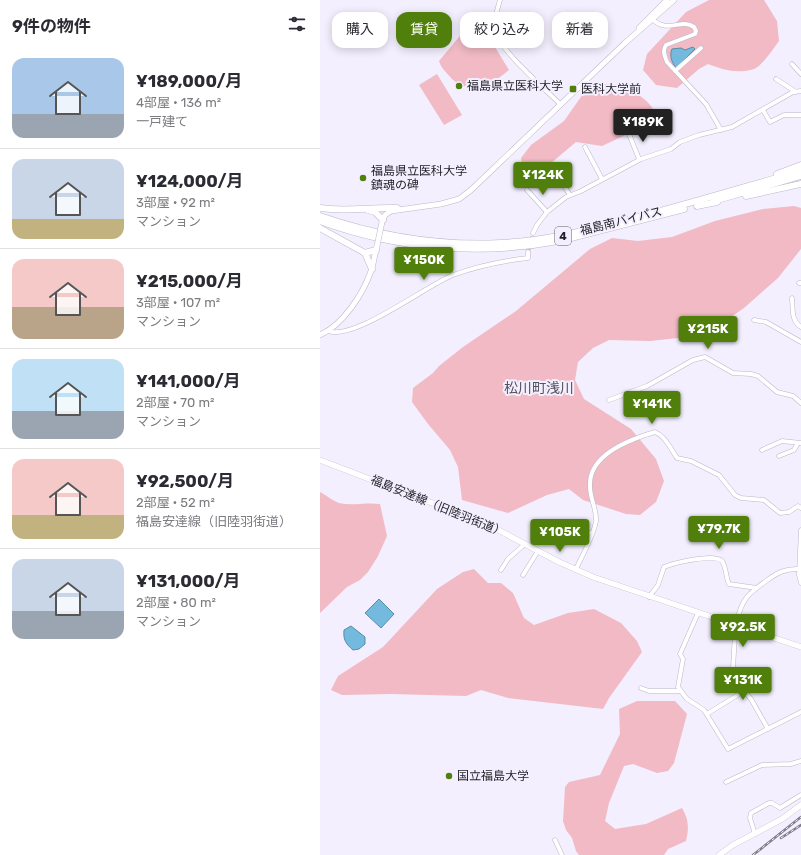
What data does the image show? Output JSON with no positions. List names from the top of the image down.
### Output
{
  "streets": {
    "highway": ["福島南バイパス", "4"],
    "main road": ["福島安達線（旧陸羽街道）"]
  },
  "districts": ["松川町浅川"],
  "places": {
    "other": ["福島県立医科大学", "福島県立医科大学 鎮魂の碑", "国立福島大学"],
    "transit": ["医科大学前"]
  },
  "page": {
    "heading": "9件の物件",
    "chip": [
      "購入",
      "賃貸",
      "絞り込み",
      "新着"
    ],
    "list": [
      {
        "name": "¥189,000/月",
        "note": "4部屋 · 136 m² · 一戸建て"
      },
      {
        "name": "¥124,000/月",
        "note": "3部屋 · 92 m² · マンション"
      },
      {
        "name": "¥215,000/月",
        "note": "3部屋 · 107 m² · マンション"
      },
      {
        "name": "¥141,000/月",
        "note": "2部屋 · 70 m² · マンション"
      },
      {
        "name": "¥92,500/月",
        "note": "2部屋 · 52 m² · 福島安達線（旧陸羽街道）"
      },
      {
        "name": "¥131,000/月",
        "note": "2部屋 · 80 m² · マンション"
      }
    ],
    "price": [
      "¥189K",
      "¥124K",
      "¥150K",
      "¥215K",
      "¥141K",
      "¥79.7K",
      "¥105K",
      "¥92.5K",
      "¥131K"
    ]
  }
}
